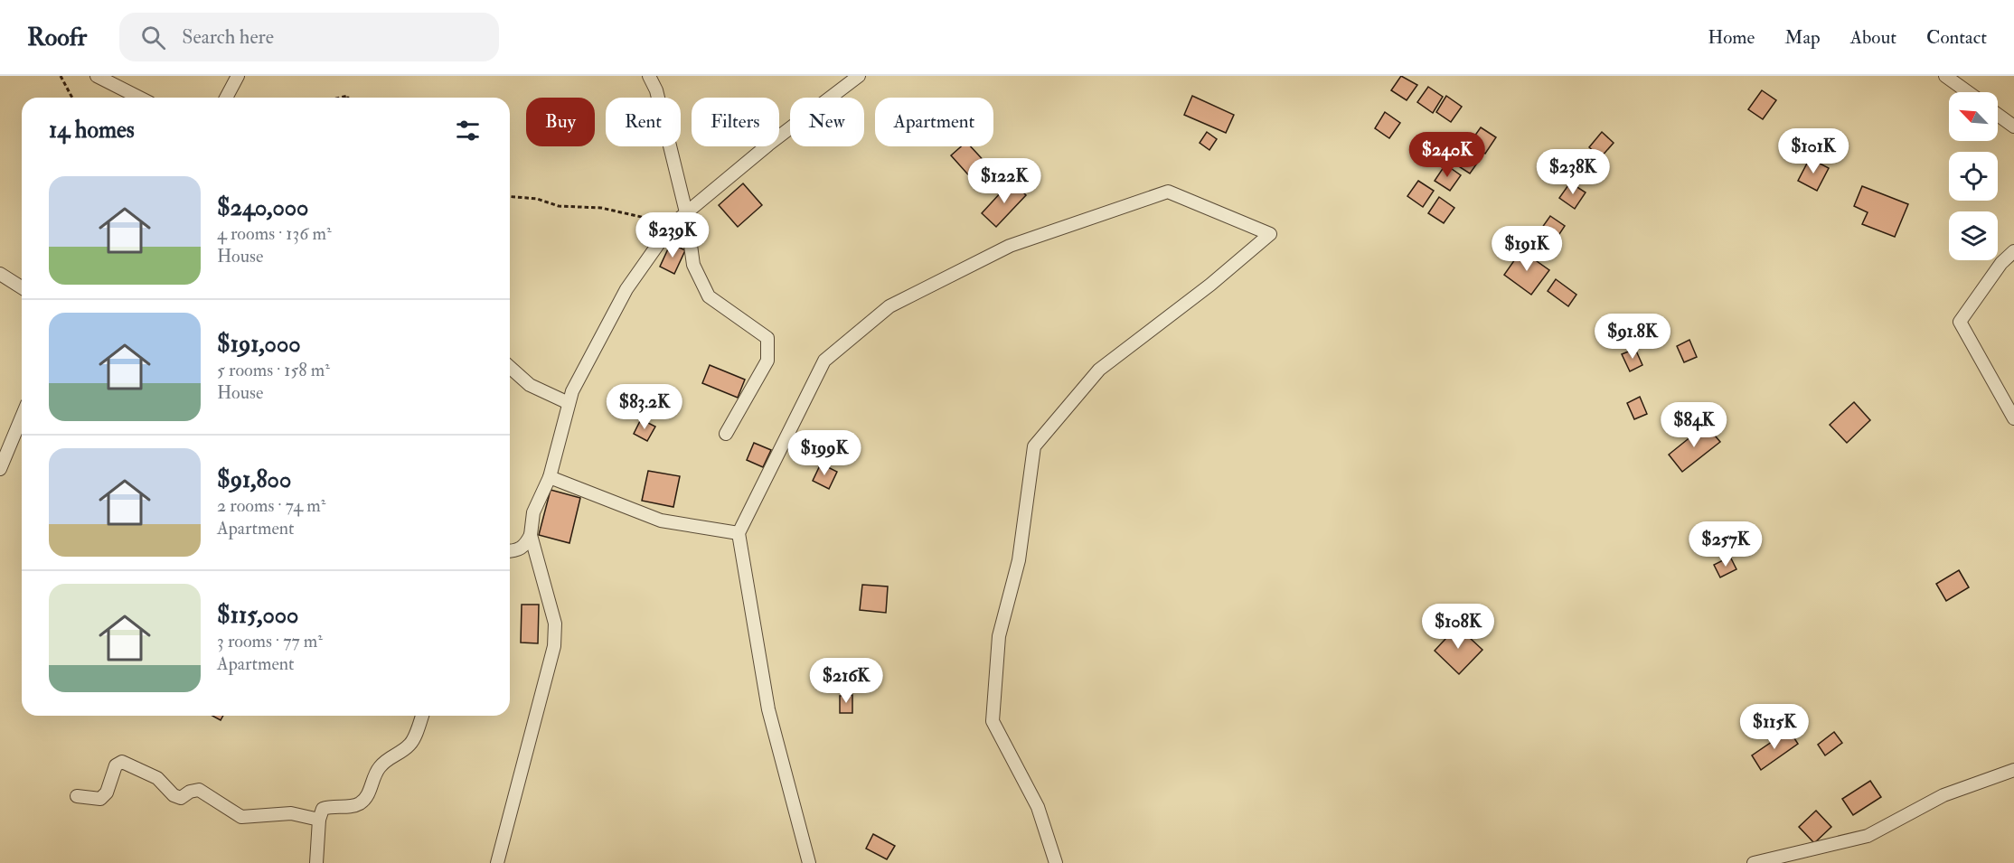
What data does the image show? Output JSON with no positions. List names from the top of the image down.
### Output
{
  "north": "top left",
  "page": {
    "header": "Roofr",
    "search": "Search here",
    "nav": [
      "Home",
      "Map",
      "About",
      "Contact"
    ],
    "chip": [
      "Buy",
      "Rent",
      "Filters",
      "New",
      "Apartment"
    ],
    "heading": "14 homes",
    "price": [
      "$101K",
      "$240K",
      "$238K",
      "$122K",
      "$239K",
      "$191K",
      "$91.8K",
      "$83.2K",
      "$84K",
      "$199K",
      "$257K",
      "$108K",
      "$216K",
      "$115K"
    ],
    "list": [
      {
        "name": "$240,000",
        "note": "4 rooms · 136 m² · House"
      },
      {
        "name": "$191,000",
        "note": "5 rooms · 158 m² · House"
      },
      {
        "name": "$91,800",
        "note": "2 rooms · 74 m² · Apartment"
      },
      {
        "name": "$115,000",
        "note": "3 rooms · 77 m² · Apartment"
      }
    ]
  }
}
